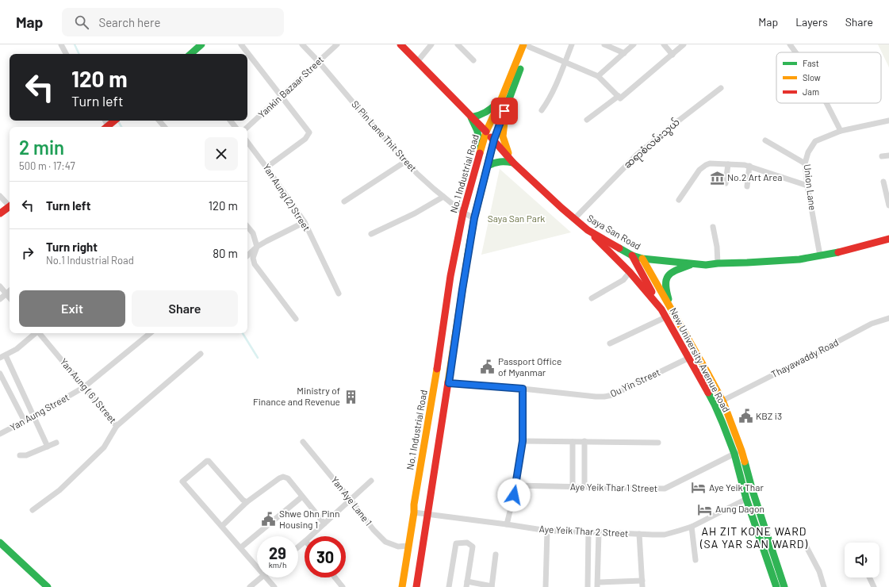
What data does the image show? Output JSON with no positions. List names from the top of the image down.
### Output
{
  "streets": {
    "main road": ["No.1 Industrial Road", "Saya San Road", "New University Avenue Road"],
    "street": [
      "Yankin Bazaar Street",
      "Si Pin Lane Thit Street",
      "ဆရာစံလမ်းသွယ်",
      "Union Lane",
      "Yan Aung (2) Street",
      "Thayawaddy Road",
      "Ou Yin Street",
      "Yan Aung ( 6 ) Street",
      "Yan Aung Street",
      "Aye Yeik Thar 1 Street",
      "Yan Aye Lane 1",
      "Aye Yeik Thar 2 Street"
    ]
  },
  "crossings": [
    ["Yankin Bazaar Street", "Si Pin Lane Thit Street"],
    ["Si Pin Lane Thit Street", "No.1 Industrial Road"],
    ["ဆရာစံလမ်းသွယ်", "Saya San Road"],
    ["No.1 Industrial Road", "Saya San Road"],
    ["No.1 Industrial Road", "Ou Yin Street"],
    ["No.1 Industrial Road", "Yan Aye Lane 1"],
    ["No.1 Industrial Road", "Aye Yeik Thar 2 Street"],
    ["Union Lane", "Saya San Road"],
    ["Saya San Road", "New University Avenue Road"],
    ["Thayawaddy Road", "New University Avenue Road"],
    ["New University Avenue Road", "Ou Yin Street"],
    ["New University Avenue Road", "Aye Yeik Thar 1 Street"],
    ["New University Avenue Road", "Aye Yeik Thar 2 Street"],
    ["Yan Aung ( 6 ) Street", "Yan Aung Street"]
  ],
  "districts": ["AH ZIT KONE WARD (SA YAR SAN WARD)"],
  "parks": ["Saya San Park"],
  "places": {
    "museum": ["No.2 Art Area"],
    "public building": ["Passport Office of Myanmar", "KBZ i3", "Shwe Ohn Pinn Housing 1"],
    "building": ["Ministry of Finance and Revenue"],
    "hotel": ["Aye Yeik Thar", "Aung Dagon"]
  },
  "legend": ["Fast", "Slow", "Jam"],
  "page": {
    "header": "Map",
    "search": "Search here",
    "nav": ["Map", "Layers", "Share"],
    "turn": ["120 m", "Turn left"],
    "heading": ["2 min", "500 m · 17:47"],
    "list": [
      {
        "name": "Turn left",
        "value": "120 m"
      },
      {
        "name": "Turn right",
        "note": "No.1 Industrial Road",
        "value": "80 m"
      }
    ],
    "buttons": ["Exit", "Share"],
    "speed": "29 km/h",
    "limit": "30"
  }
}
